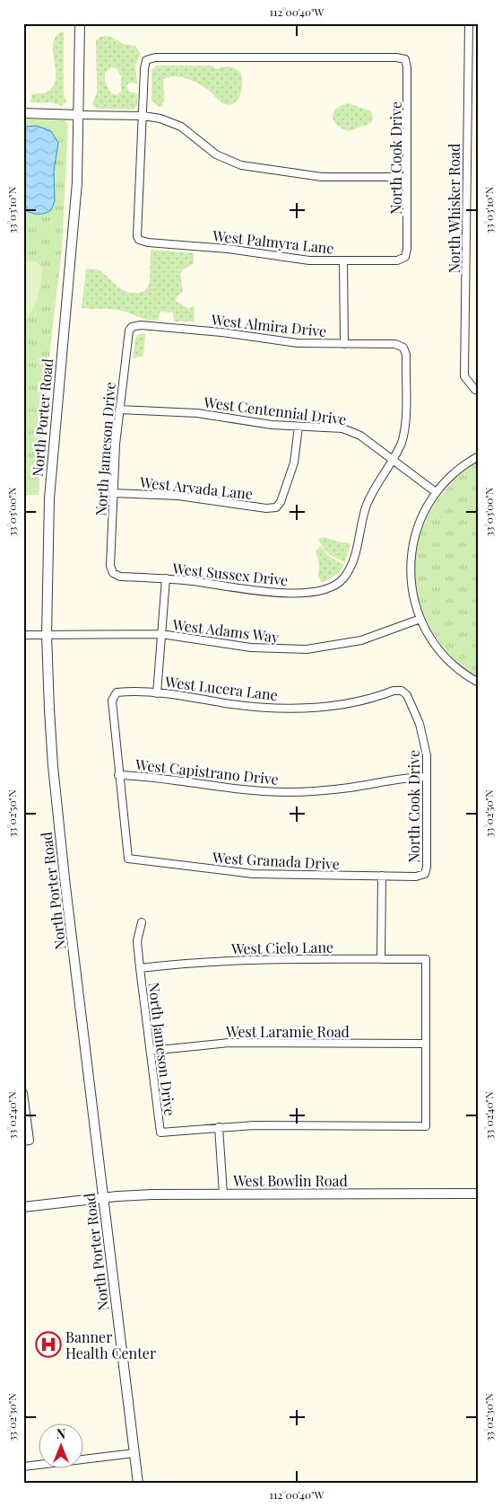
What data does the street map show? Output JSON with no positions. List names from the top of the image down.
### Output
{
  "streets": {
    "street": [
      "North Cook Drive",
      "North Whisker Road",
      "West Palmyra Lane",
      "West Almira Drive",
      "West Centennial Drive",
      "North Porter Road",
      "North Jameson Drive",
      "West Arvada Lane",
      "West Sussex Drive",
      "West Adams Way",
      "West Lucera Lane",
      "West Capistrano Drive",
      "West Granada Drive",
      "West Cielo Lane",
      "West Laramie Road",
      "West Bowlin Road"
    ]
  },
  "crossings": [
    ["North Cook Drive", "West Palmyra Lane"],
    ["North Cook Drive", "West Lucera Lane"],
    ["North Cook Drive", "West Capistrano Drive"],
    ["North Cook Drive", "West Granada Drive"],
    ["West Almira Drive", "West Centennial Drive"],
    ["West Almira Drive", "North Jameson Drive"],
    ["West Almira Drive", "West Sussex Drive"],
    ["West Centennial Drive", "North Jameson Drive"],
    ["West Centennial Drive", "West Arvada Lane"],
    ["West Centennial Drive", "West Sussex Drive"],
    ["North Porter Road", "West Adams Way"],
    ["North Porter Road", "West Bowlin Road"],
    ["North Jameson Drive", "West Arvada Lane"],
    ["North Jameson Drive", "West Sussex Drive"],
    ["North Jameson Drive", "West Cielo Lane"],
    ["North Jameson Drive", "West Laramie Road"],
    ["West Lucera Lane", "West Capistrano Drive"],
    ["West Lucera Lane", "West Granada Drive"],
    ["West Capistrano Drive", "West Granada Drive"],
    ["West Cielo Lane", "West Laramie Road"]
  ],
  "places": {
    "hospital": ["Banner Health Center"]
  },
  "north": "top",
  "coordinates": [
    "112°00'40\"W",
    "33°03'10\"N",
    "33°03'00\"N",
    "33°02'50\"N",
    "33°02'40\"N",
    "33°02'30\"N"
  ]
}
